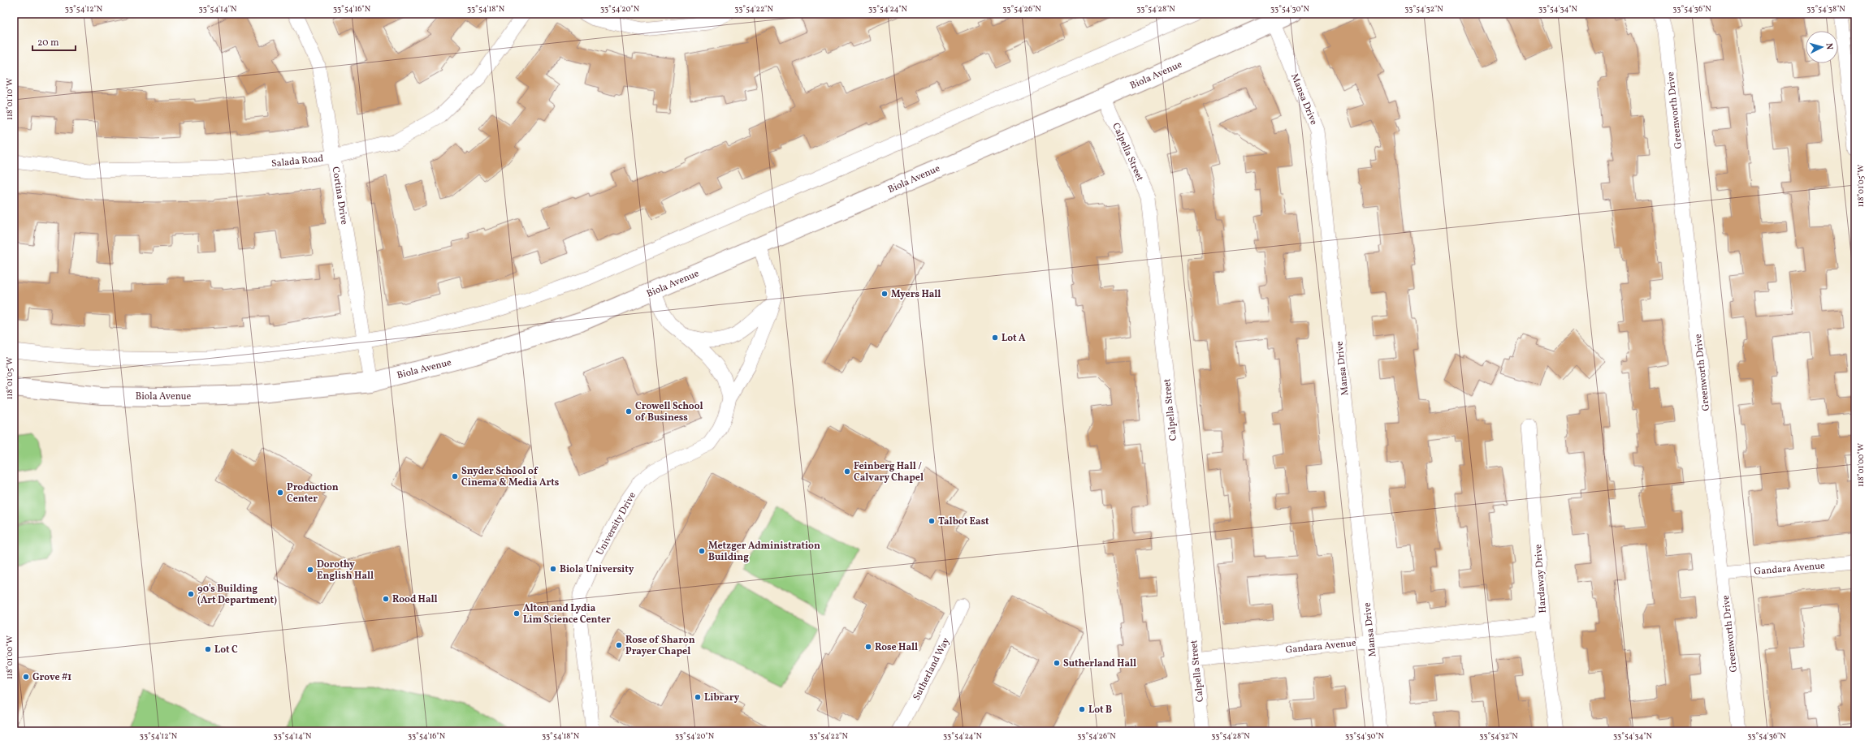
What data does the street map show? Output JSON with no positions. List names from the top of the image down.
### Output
{
  "streets": {
    "street": [
      "Biola Avenue",
      "Mansa Drive",
      "Greenworth Drive",
      "Calpella Street",
      "Salada Road",
      "Cortina Drive",
      "University Drive",
      "Gandara Avenue",
      "Hardaway Drive",
      "Sutherland Way"
    ]
  },
  "crossings": [
    ["Biola Avenue", "Mansa Drive"],
    ["Biola Avenue", "Calpella Street"],
    ["Biola Avenue", "Cortina Drive"],
    ["Biola Avenue", "University Drive"],
    ["Mansa Drive", "Gandara Avenue"],
    ["Greenworth Drive", "Gandara Avenue"],
    ["Calpella Street", "Gandara Avenue"],
    ["Salada Road", "Cortina Drive"],
    ["Gandara Avenue", "Hardaway Drive"]
  ],
  "places": [
    "Myers Hall",
    "Lot A",
    "Crowell School of Business",
    "Feinberg Hall / Calvary Chapel",
    "Snyder School of Cinema & Media Arts",
    "Production Center",
    "Talbot East",
    "Metzger Administration Building",
    "Biola University",
    "Dorothy English Hall",
    "90's Building (Art Department)",
    "Rood Hall",
    "Alton and Lydia Lim Science Center",
    "Rose of Sharon Prayer Chapel",
    "Rose Hall",
    "Lot C",
    "Sutherland Hall",
    "Grove #1",
    "Library",
    "Lot B"
  ],
  "scale_bar": "20 m",
  "north": "right",
  "coordinates": [
    "33°54'12\"N",
    "33°54'14\"N",
    "33°54'16\"N",
    "33°54'18\"N",
    "33°54'20\"N",
    "33°54'22\"N",
    "33°54'24\"N",
    "33°54'26\"N",
    "33°54'28\"N",
    "33°54'30\"N",
    "33°54'32\"N",
    "33°54'34\"N",
    "33°54'36\"N",
    "33°54'38\"N",
    "118°01'10\"W",
    "118°01'05\"W",
    "118°01'00\"W"
  ]
}
